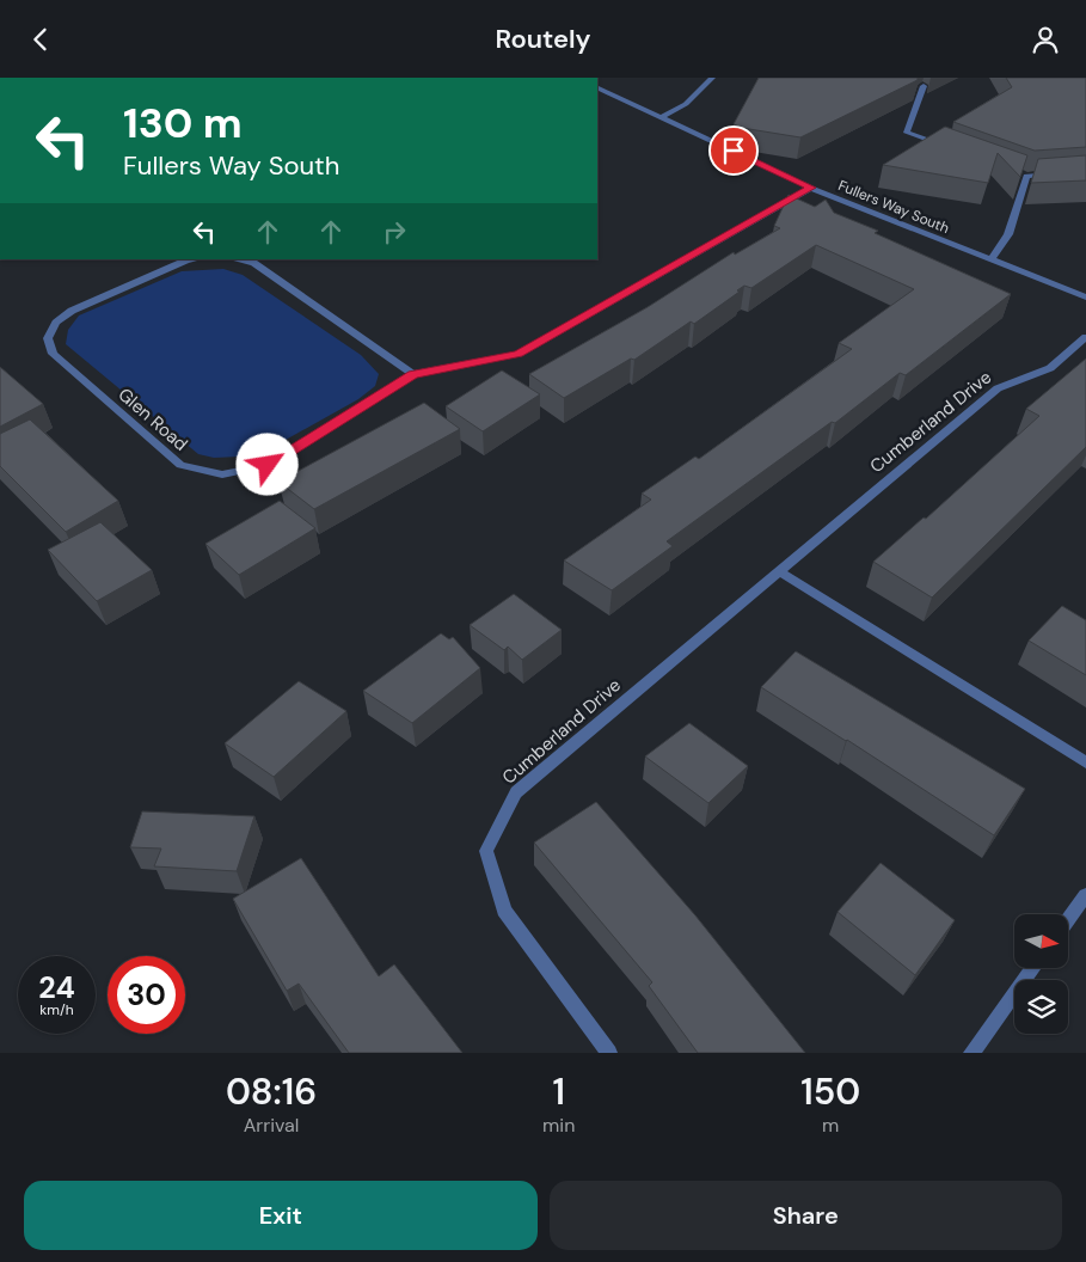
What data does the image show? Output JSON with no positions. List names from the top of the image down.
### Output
{
  "streets": {
    "street": ["Fullers Way South", "Glen Road", "Cumberland Drive"]
  },
  "crossings": [
    ["Fullers Way South", "Glen Road"]
  ],
  "north": "right",
  "page": {
    "header": "Routely",
    "turn": ["130 m", "Fullers Way South"],
    "speed": "24 km/h",
    "limit": "30",
    "eta": [
      "08:16",
      "Arrival",
      "1",
      "min",
      "150",
      "m"
    ],
    "buttons": ["Exit", "Share"]
  }
}
